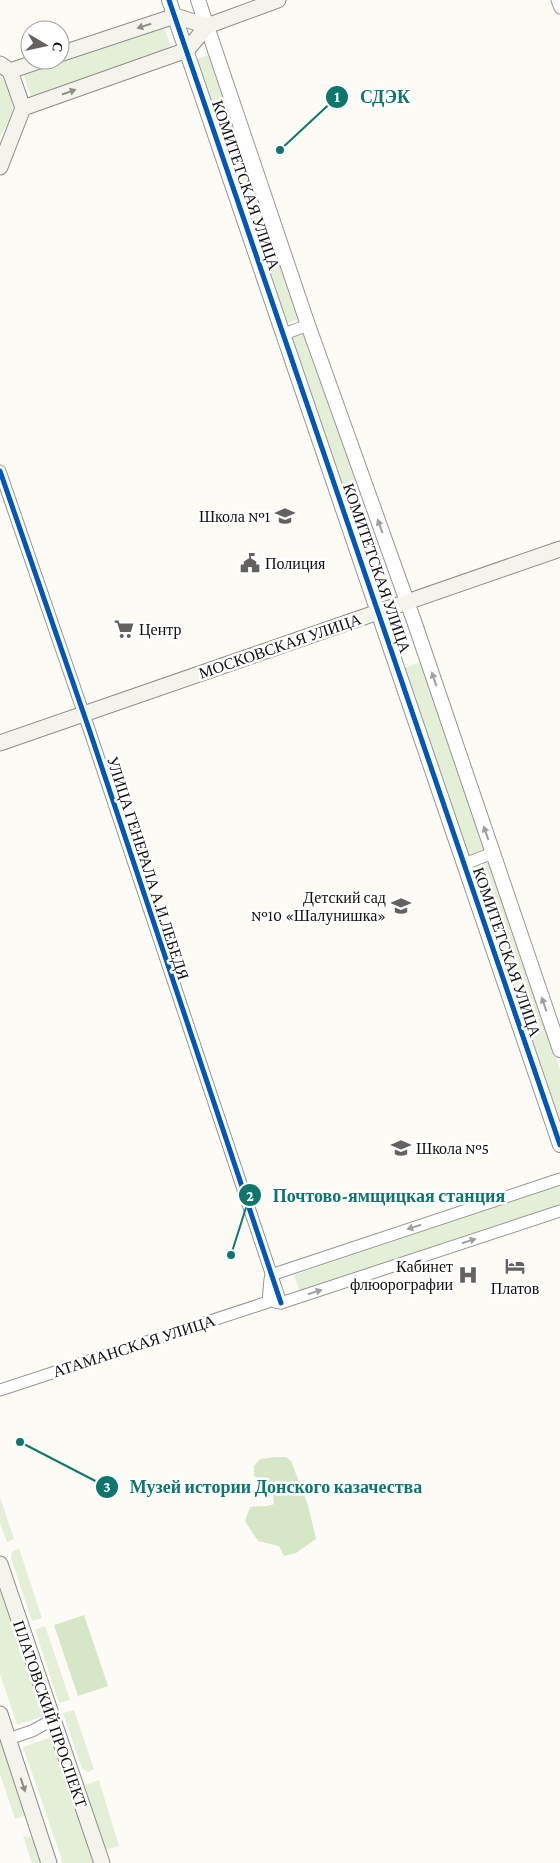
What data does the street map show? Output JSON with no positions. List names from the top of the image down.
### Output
{
  "streets": {
    "main road": ["МОСКОВСКАЯ УЛИЦА", "ПЛАТОВСКИЙ ПРОСПЕКТ"],
    "street": ["КОМИТЕТСКАЯ УЛИЦА", "УЛИЦА ГЕНЕРАЛА А.И.ЛЕБЕДЯ", "АТАМАНСКАЯ УЛИЦА"]
  },
  "crossings": [
    ["КОМИТЕТСКАЯ УЛИЦА", "МОСКОВСКАЯ УЛИЦА"],
    ["МОСКОВСКАЯ УЛИЦА", "УЛИЦА ГЕНЕРАЛА А.И.ЛЕБЕДЯ"]
  ],
  "places": {
    "other": ["СДЭК", "Почтово-ямщицкая станция", "Музей истории Донского казачества"],
    "school or university": ["Школа №1", "Детский сад №10 «Шалунишка»", "Школа №5"],
    "public building": ["Полиция"],
    "supermarket": ["Центр"],
    "hotel": ["Платов"],
    "hospital": ["Кабинет флюорографии"]
  },
  "north": "right"
}
